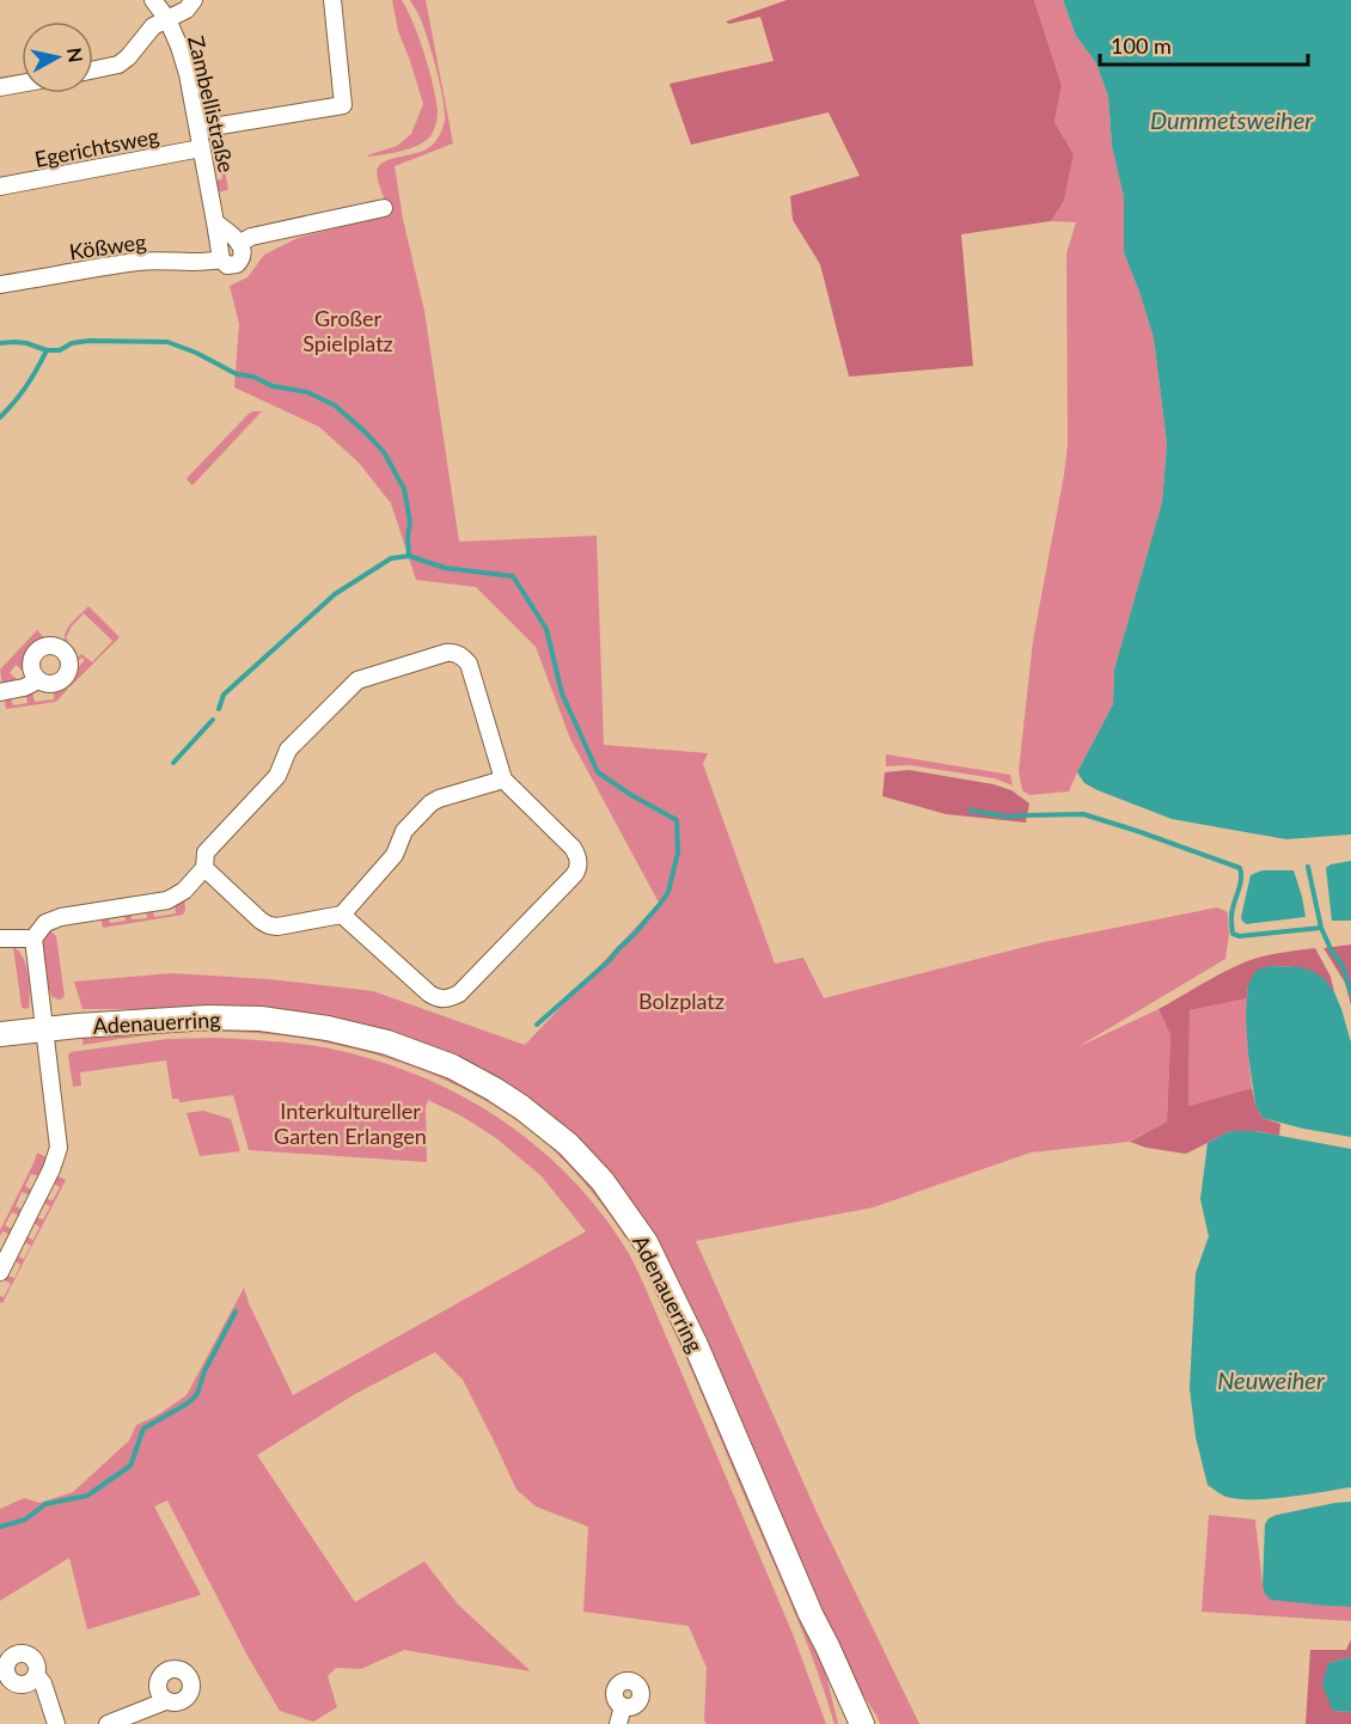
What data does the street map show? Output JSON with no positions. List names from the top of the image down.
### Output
{
  "streets": {
    "main road": ["Adenauerring"],
    "street": ["Zambellistraße", "Egerichtsweg", "Kößweg"]
  },
  "crossings": [
    ["Zambellistraße", "Egerichtsweg"],
    ["Zambellistraße", "Kößweg"]
  ],
  "water": ["Dummetsweiher", "Neuweiher"],
  "parks": ["Großer Spielplatz", "Bolzplatz", "Interkultureller Garten Erlangen"],
  "scale_bar": "100 m",
  "north": "right"
}
